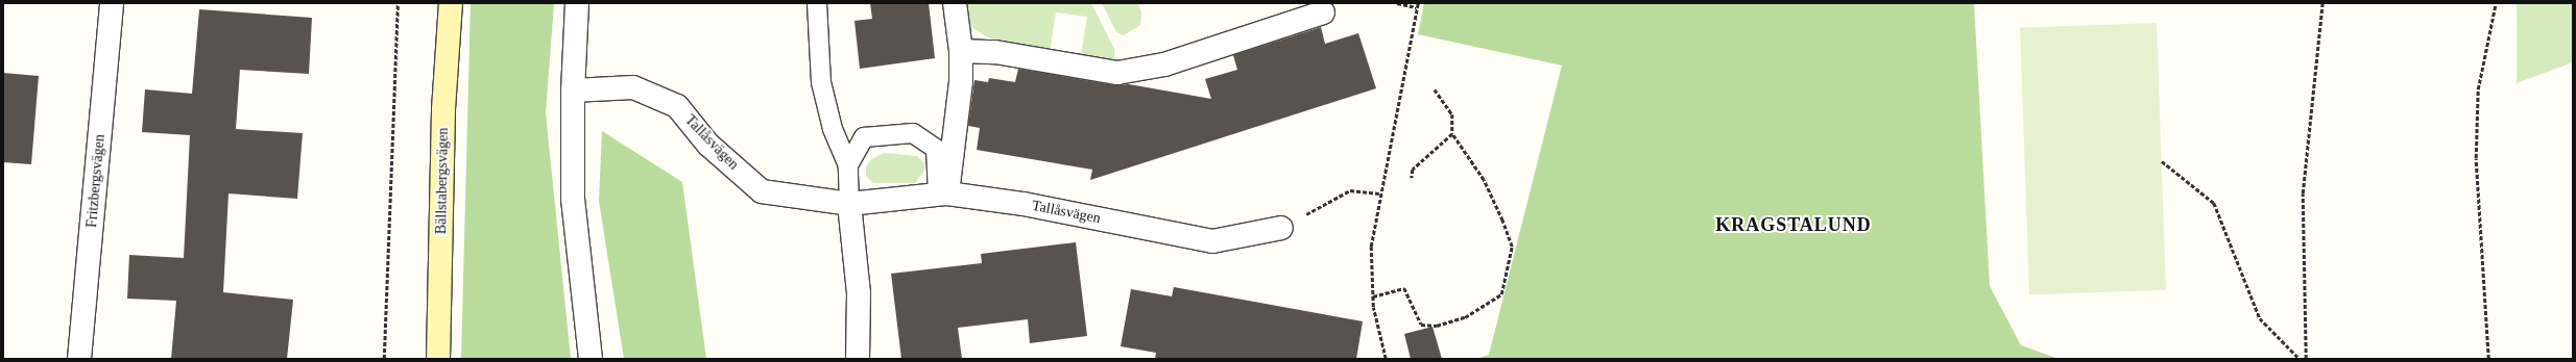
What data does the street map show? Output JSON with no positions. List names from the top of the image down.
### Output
{
  "streets": {
    "street": ["Tallåsvägen", "Fritzbergsvägen", "Bällstabergsvägen"]
  },
  "districts": ["KRAGSTALUND"]
}
